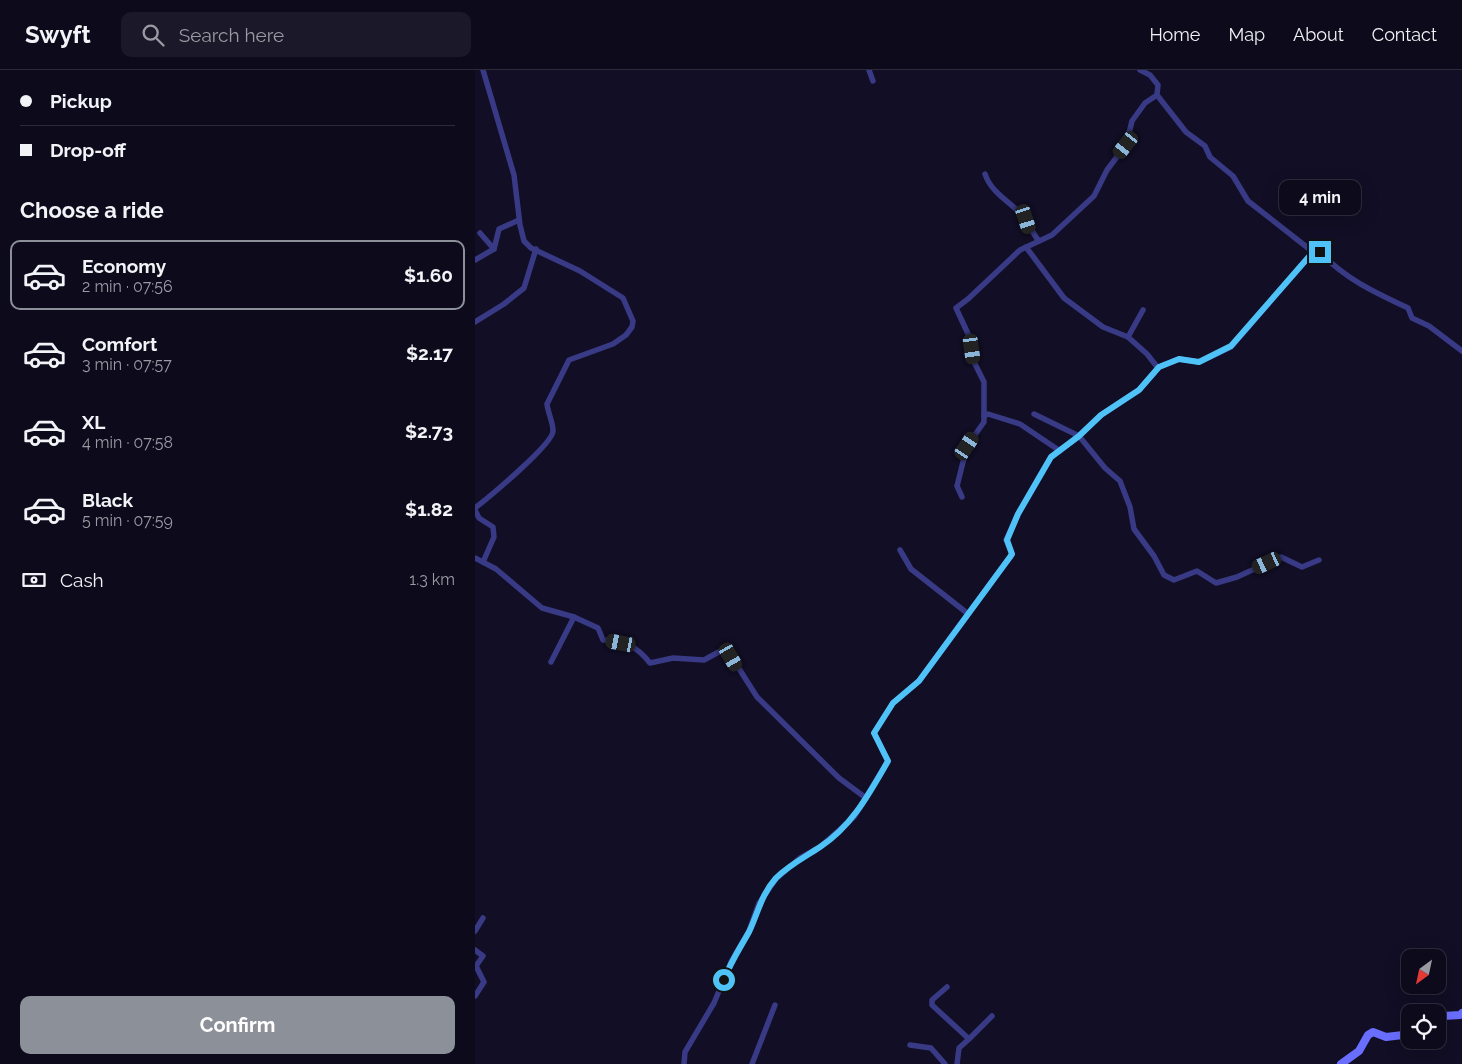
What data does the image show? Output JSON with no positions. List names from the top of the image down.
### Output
{
  "north": "bottom left",
  "page": {
    "header": "Swyft",
    "search": "Search here",
    "nav": [
      "Home",
      "Map",
      "About",
      "Contact"
    ],
    "banner": ["Pickup", "Drop-off"],
    "heading": "Choose a ride",
    "bubble": "4 min",
    "list": [
      {
        "name": "Economy",
        "note": "2 min · 07:56",
        "value": "$1.60"
      },
      {
        "name": "Comfort",
        "note": "3 min · 07:57",
        "value": "$2.17"
      },
      {
        "name": "XL",
        "note": "4 min · 07:58",
        "value": "$2.73"
      },
      {
        "name": "Black",
        "note": "5 min · 07:59",
        "value": "$1.82"
      }
    ],
    "pay": ["Cash", "1.3 km"],
    "buttons": "Confirm"
  }
}
